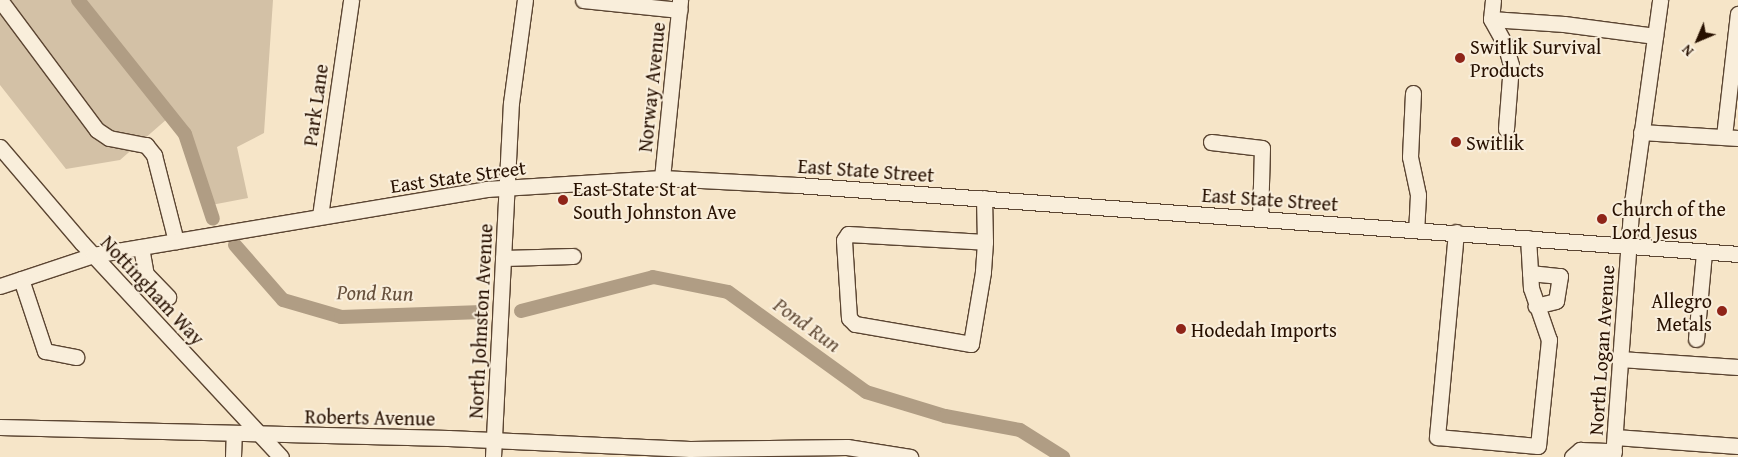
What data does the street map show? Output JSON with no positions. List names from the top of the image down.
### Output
{
  "streets": {
    "street": [
      "Norway Avenue",
      "Park Lane",
      "East State Street",
      "Nottingham Way",
      "North Johnston Avenue",
      "North Logan Avenue",
      "Roberts Avenue"
    ]
  },
  "crossings": [
    ["Norway Avenue", "East State Street"],
    ["Park Lane", "East State Street"],
    ["East State Street", "Nottingham Way"],
    ["East State Street", "North Johnston Avenue"],
    ["East State Street", "North Logan Avenue"],
    ["Nottingham Way", "Roberts Avenue"],
    ["North Johnston Avenue", "Roberts Avenue"]
  ],
  "water": ["Pond Run"],
  "places": [
    "Switlik Survival Products",
    "Switlik",
    "East State St at South Johnston Ave",
    "Church of the Lord Jesus",
    "Allegro Metals",
    "Hodedah Imports"
  ],
  "north": "bottom left"
}
